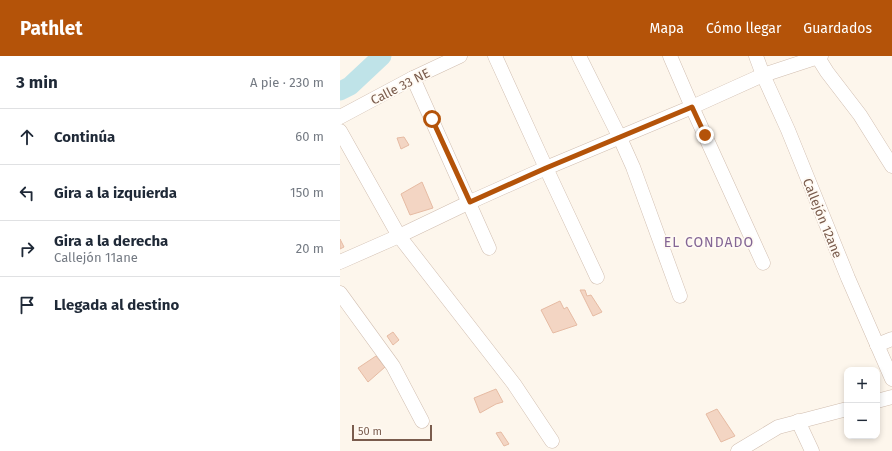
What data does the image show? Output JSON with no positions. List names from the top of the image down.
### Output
{
  "streets": {
    "street": ["Calle 33 NE", "Callejón 12ane"]
  },
  "districts": ["EL CONDADO"],
  "scale_bar": "50 m",
  "page": {
    "header": "Pathlet",
    "nav": ["Mapa", "Cómo llegar", "Guardados"],
    "heading": ["3 min", "A pie · 230 m"],
    "list": [
      ["Continúa", "60 m"],
      ["Gira a la izquierda", "150 m"],
      ["Gira a la derecha", "Callejón 11ane", "20 m"],
      "Llegada al destino"
    ],
    "map_buttons": ["+", "−"],
    "scale": "50 m"
  }
}
